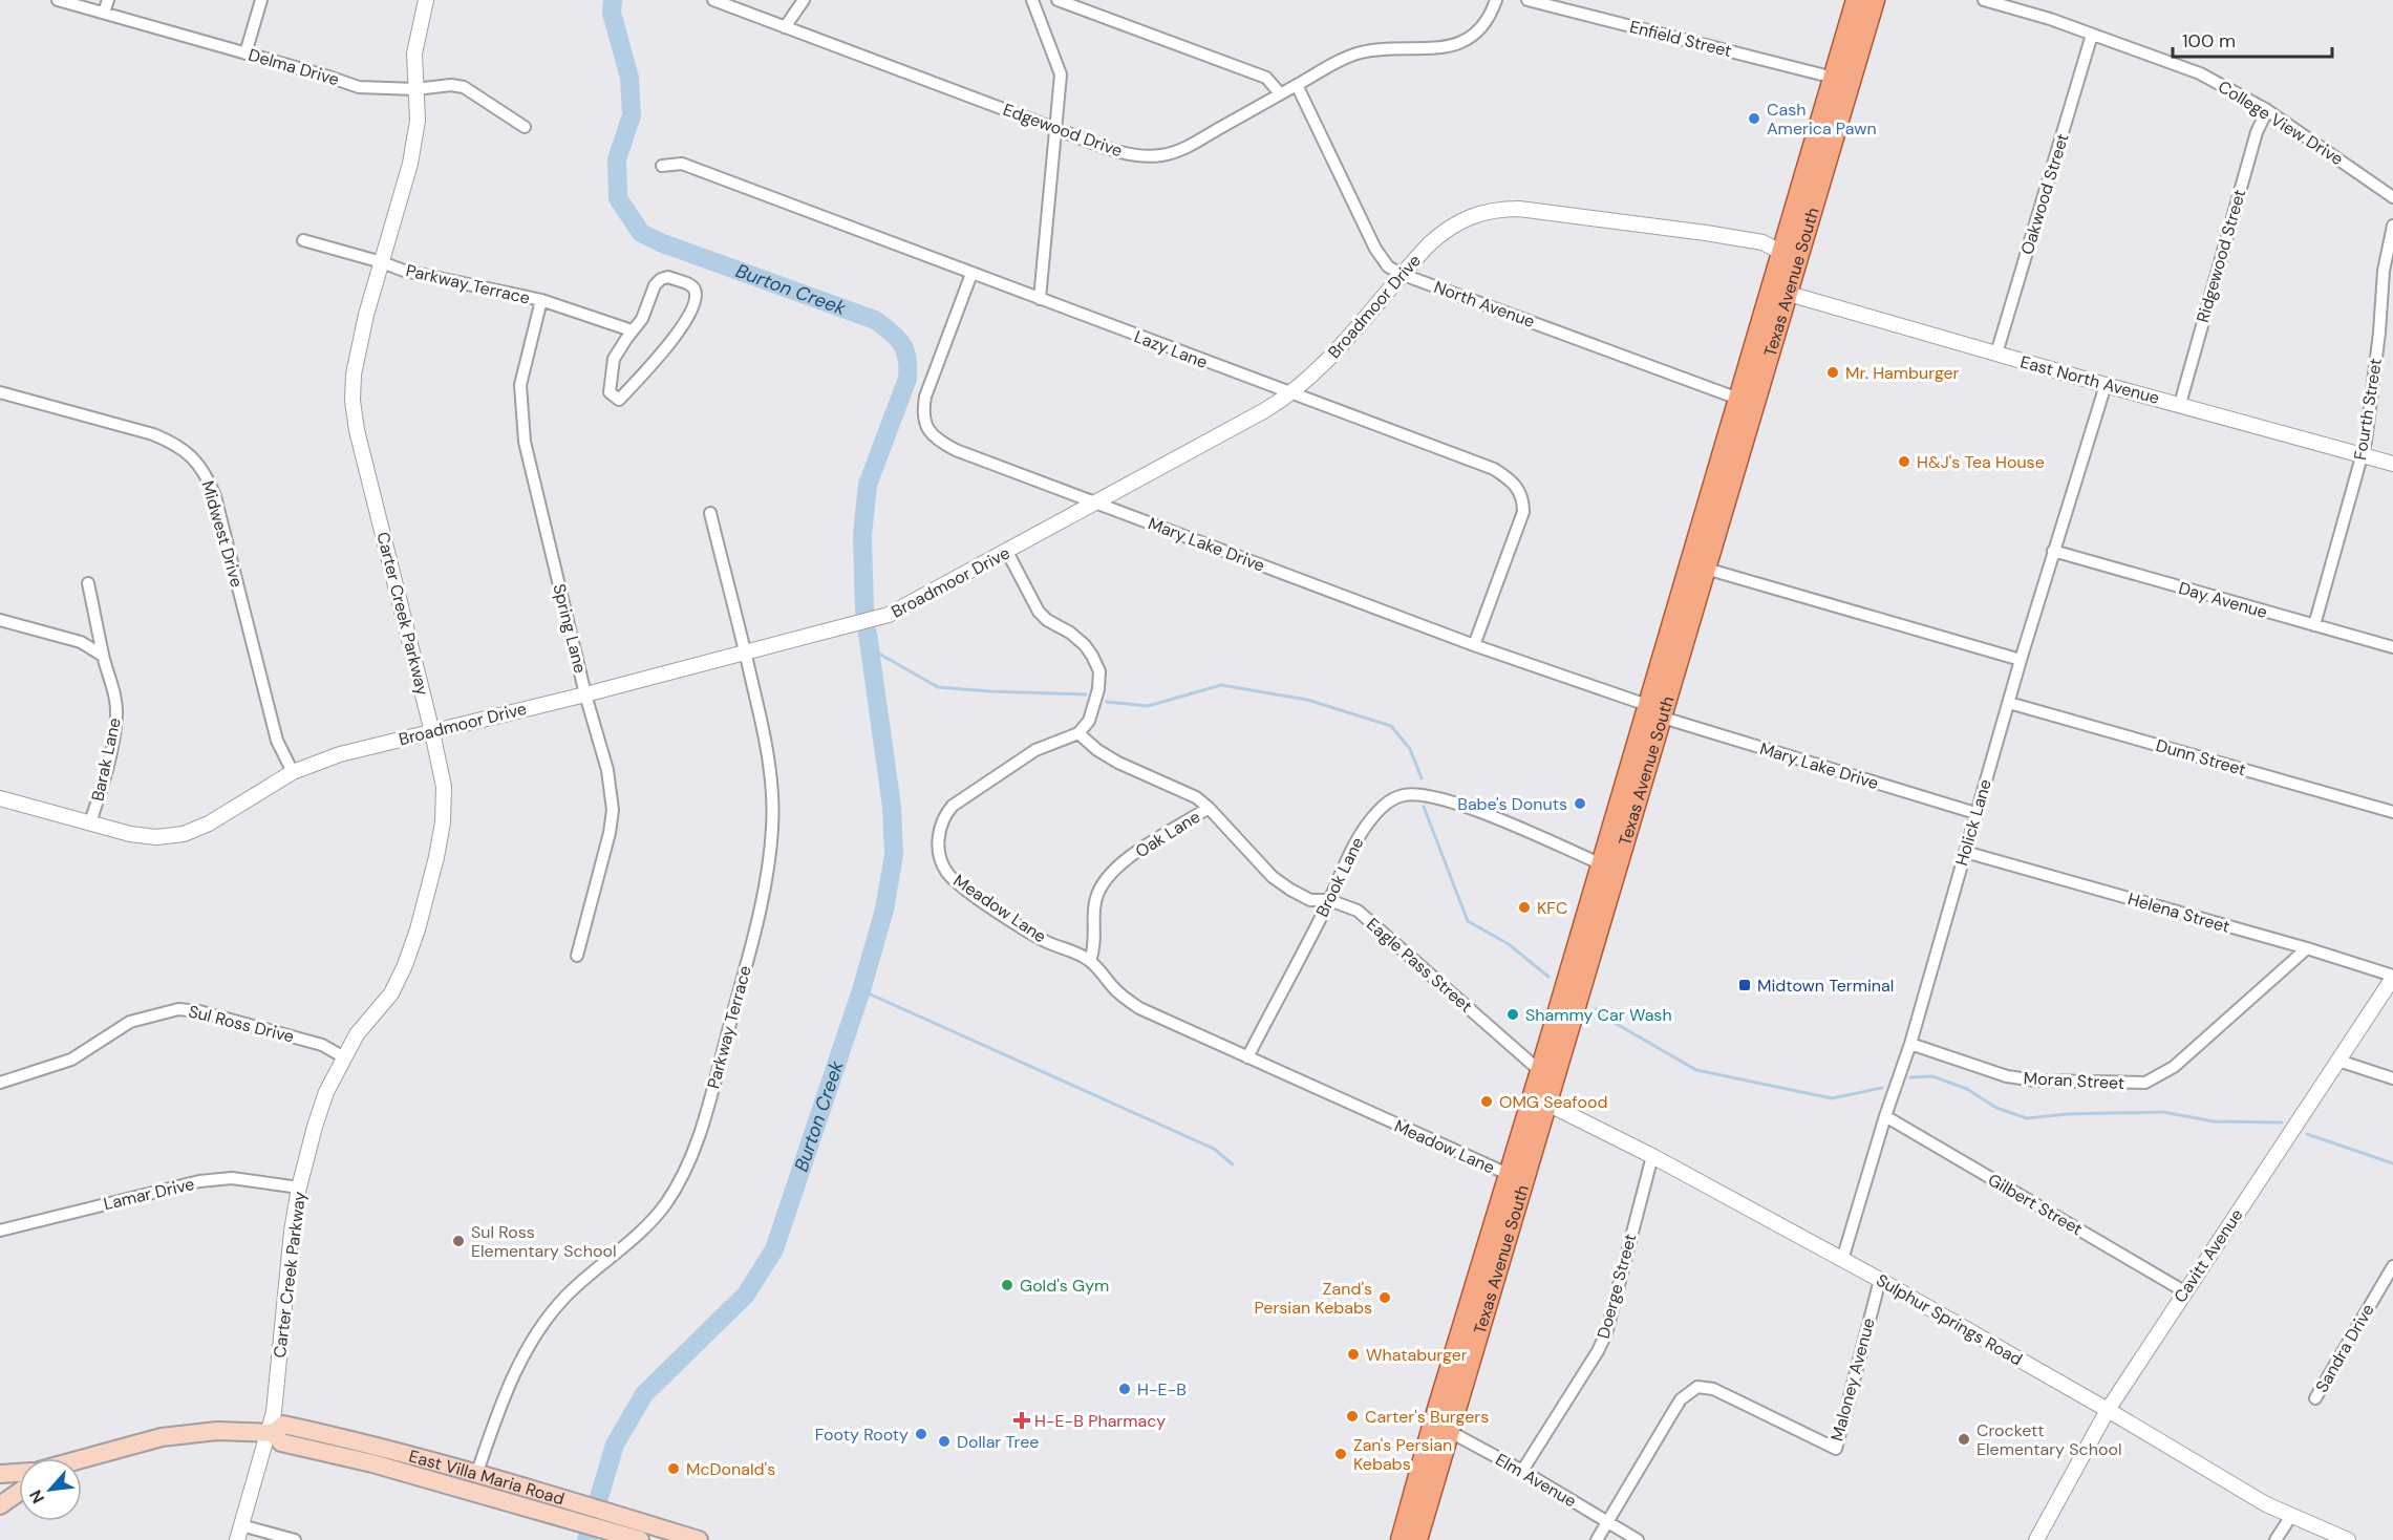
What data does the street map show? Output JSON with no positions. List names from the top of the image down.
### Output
{
  "streets": {
    "main road": ["Texas Avenue South", "East Villa Maria Road"],
    "street": [
      "Enfield Street",
      "Delma Drive",
      "College View Drive",
      "Edgewood Drive",
      "Oakwood Street",
      "Ridgewood Street",
      "Parkway Terrace",
      "North Avenue",
      "Broadmoor Drive",
      "Lazy Lane",
      "East North Avenue",
      "Fourth Street",
      "Midwest Drive",
      "Mary Lake Drive",
      "Day Avenue",
      "Carter Creek Parkway",
      "Spring Lane",
      "Dunn Street",
      "Barak Lane",
      "Holick Lane",
      "Oak Lane",
      "Brook Lane",
      "Meadow Lane",
      "Helena Street",
      "Eagle Pass Street",
      "Sul Ross Drive",
      "Moran Street",
      "Lamar Drive",
      "Gilbert Street",
      "Cavitt Avenue",
      "Doerge Street",
      "Sulphur Springs Road",
      "Sandra Drive",
      "Maloney Avenue",
      "Elm Avenue"
    ]
  },
  "crossings": [
    ["Enfield Street", "Texas Avenue South"],
    ["Delma Drive", "Carter Creek Parkway"],
    ["College View Drive", "Oakwood Street"],
    ["College View Drive", "Ridgewood Street"],
    ["Edgewood Drive", "North Avenue"],
    ["Oakwood Street", "East North Avenue"],
    ["Ridgewood Street", "East North Avenue"],
    ["Texas Avenue South", "North Avenue"],
    ["Texas Avenue South", "Broadmoor Drive"],
    ["Texas Avenue South", "East North Avenue"],
    ["Texas Avenue South", "Mary Lake Drive"],
    ["Texas Avenue South", "Brook Lane"],
    ["Texas Avenue South", "Meadow Lane"],
    ["Texas Avenue South", "Eagle Pass Street"],
    ["Texas Avenue South", "Sulphur Springs Road"],
    ["Texas Avenue South", "Elm Avenue"],
    ["Parkway Terrace", "Broadmoor Drive"],
    ["Parkway Terrace", "Carter Creek Parkway"],
    ["Parkway Terrace", "Spring Lane"],
    ["Parkway Terrace", "East Villa Maria Road"],
    ["North Avenue", "Broadmoor Drive"],
    ["Broadmoor Drive", "Lazy Lane"],
    ["Broadmoor Drive", "Midwest Drive"],
    ["Broadmoor Drive", "Mary Lake Drive"],
    ["Broadmoor Drive", "Carter Creek Parkway"],
    ["Broadmoor Drive", "Spring Lane"],
    ["Broadmoor Drive", "Barak Lane"],
    ["Lazy Lane", "Mary Lake Drive"],
    ["East North Avenue", "Fourth Street"],
    ["East North Avenue", "Holick Lane"],
    ["Fourth Street", "Day Avenue"],
    ["Mary Lake Drive", "Holick Lane"],
    ["Day Avenue", "Holick Lane"],
    ["Carter Creek Parkway", "Sul Ross Drive"],
    ["Carter Creek Parkway", "Lamar Drive"],
    ["Carter Creek Parkway", "East Villa Maria Road"],
    ["Dunn Street", "Holick Lane"],
    ["Holick Lane", "Helena Street"],
    ["Holick Lane", "Moran Street"],
    ["Holick Lane", "Gilbert Street"],
    ["Holick Lane", "Sulphur Springs Road"],
    ["Oak Lane", "Meadow Lane"],
    ["Oak Lane", "Eagle Pass Street"],
    ["Brook Lane", "Meadow Lane"],
    ["Brook Lane", "Eagle Pass Street"],
    ["Meadow Lane", "Eagle Pass Street"],
    ["Helena Street", "Moran Street"],
    ["Helena Street", "Cavitt Avenue"],
    ["Gilbert Street", "Cavitt Avenue"],
    ["Cavitt Avenue", "Sulphur Springs Road"],
    ["Doerge Street", "Sulphur Springs Road"],
    ["Doerge Street", "Elm Avenue"],
    ["Sulphur Springs Road", "Maloney Avenue"],
    ["Maloney Avenue", "Elm Avenue"]
  ],
  "water": ["Burton Creek"],
  "places": {
    "other": [
      "Cash America Pawn",
      "Mr. Hamburger",
      "H&J's Tea House",
      "Babe's Donuts",
      "KFC",
      "Shammy Car Wash",
      "OMG Seafood",
      "Sul Ross Elementary School",
      "Gold's Gym",
      "Zand's Persian Kebabs",
      "Whataburger",
      "H-E-B",
      "Carter's Burgers",
      "Footy Rooty",
      "Crockett Elementary School",
      "Dollar Tree",
      "Zan's Persian Kebabs",
      "McDonald's"
    ],
    "transit": ["Midtown Terminal"],
    "health": ["H-E-B Pharmacy"]
  },
  "scale_bar": "100 m",
  "north": "bottom left"
}
